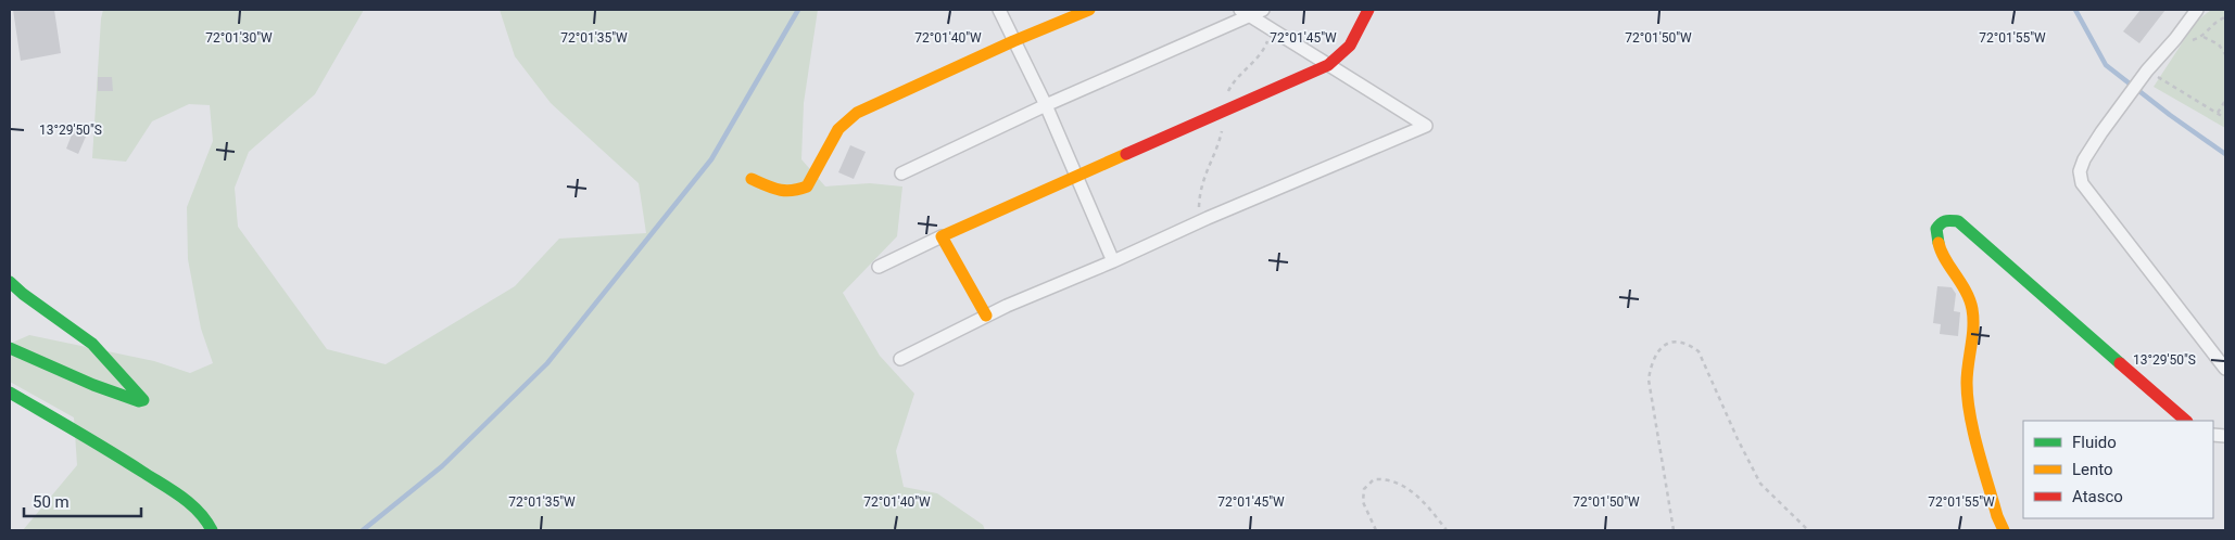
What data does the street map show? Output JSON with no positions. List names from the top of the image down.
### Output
{
  "legend": ["Fluido", "Lento", "Atasco"],
  "scale_bar": "50 m",
  "coordinates": [
    "72°01'30\"W",
    "72°01'35\"W",
    "72°01'40\"W",
    "72°01'45\"W",
    "72°01'50\"W",
    "72°01'55\"W",
    "13°29'50\"S"
  ]
}
